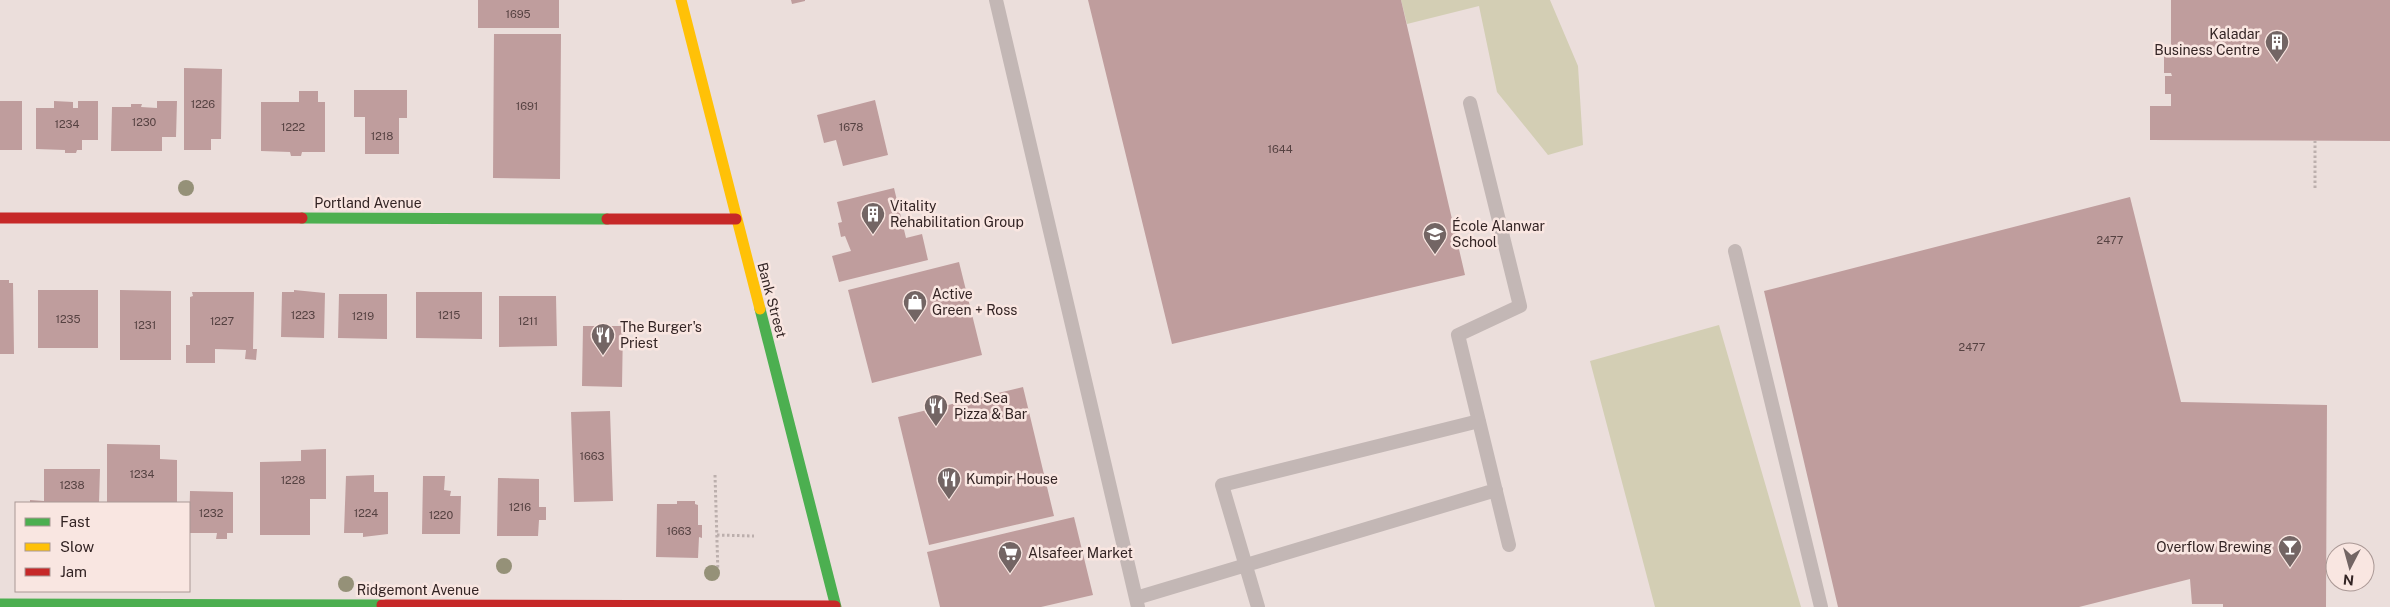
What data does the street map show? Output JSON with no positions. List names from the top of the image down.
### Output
{
  "streets": {
    "street": ["Portland Avenue", "Bank Street", "Ridgemont Avenue"]
  },
  "crossings": [
    ["Portland Avenue", "Bank Street"],
    ["Bank Street", "Ridgemont Avenue"]
  ],
  "places": {
    "building": ["Kaladar Business Centre", "Vitality Rehabilitation Group"],
    "school or university": ["École Alanwar School"],
    "shop": ["Active Green + Ross"],
    "restaurant": ["The Burger's Priest", "Red Sea Pizza & Bar", "Kumpir House"],
    "bar": ["Overflow Brewing"],
    "supermarket": ["Alsafeer Market"]
  },
  "house_numbers": [
    "1695",
    "1226",
    "1691",
    "1230",
    "1234",
    "1222",
    "1678",
    "1218",
    "1644",
    "2477",
    "1223",
    "1215",
    "1219",
    "1235",
    "1227",
    "1211",
    "1231",
    "2477",
    "1663",
    "1234",
    "1228",
    "1238",
    "1216",
    "1232",
    "1224",
    "1220",
    "1663"
  ],
  "legend": ["Fast", "Slow", "Jam"],
  "north": "bottom"
}
